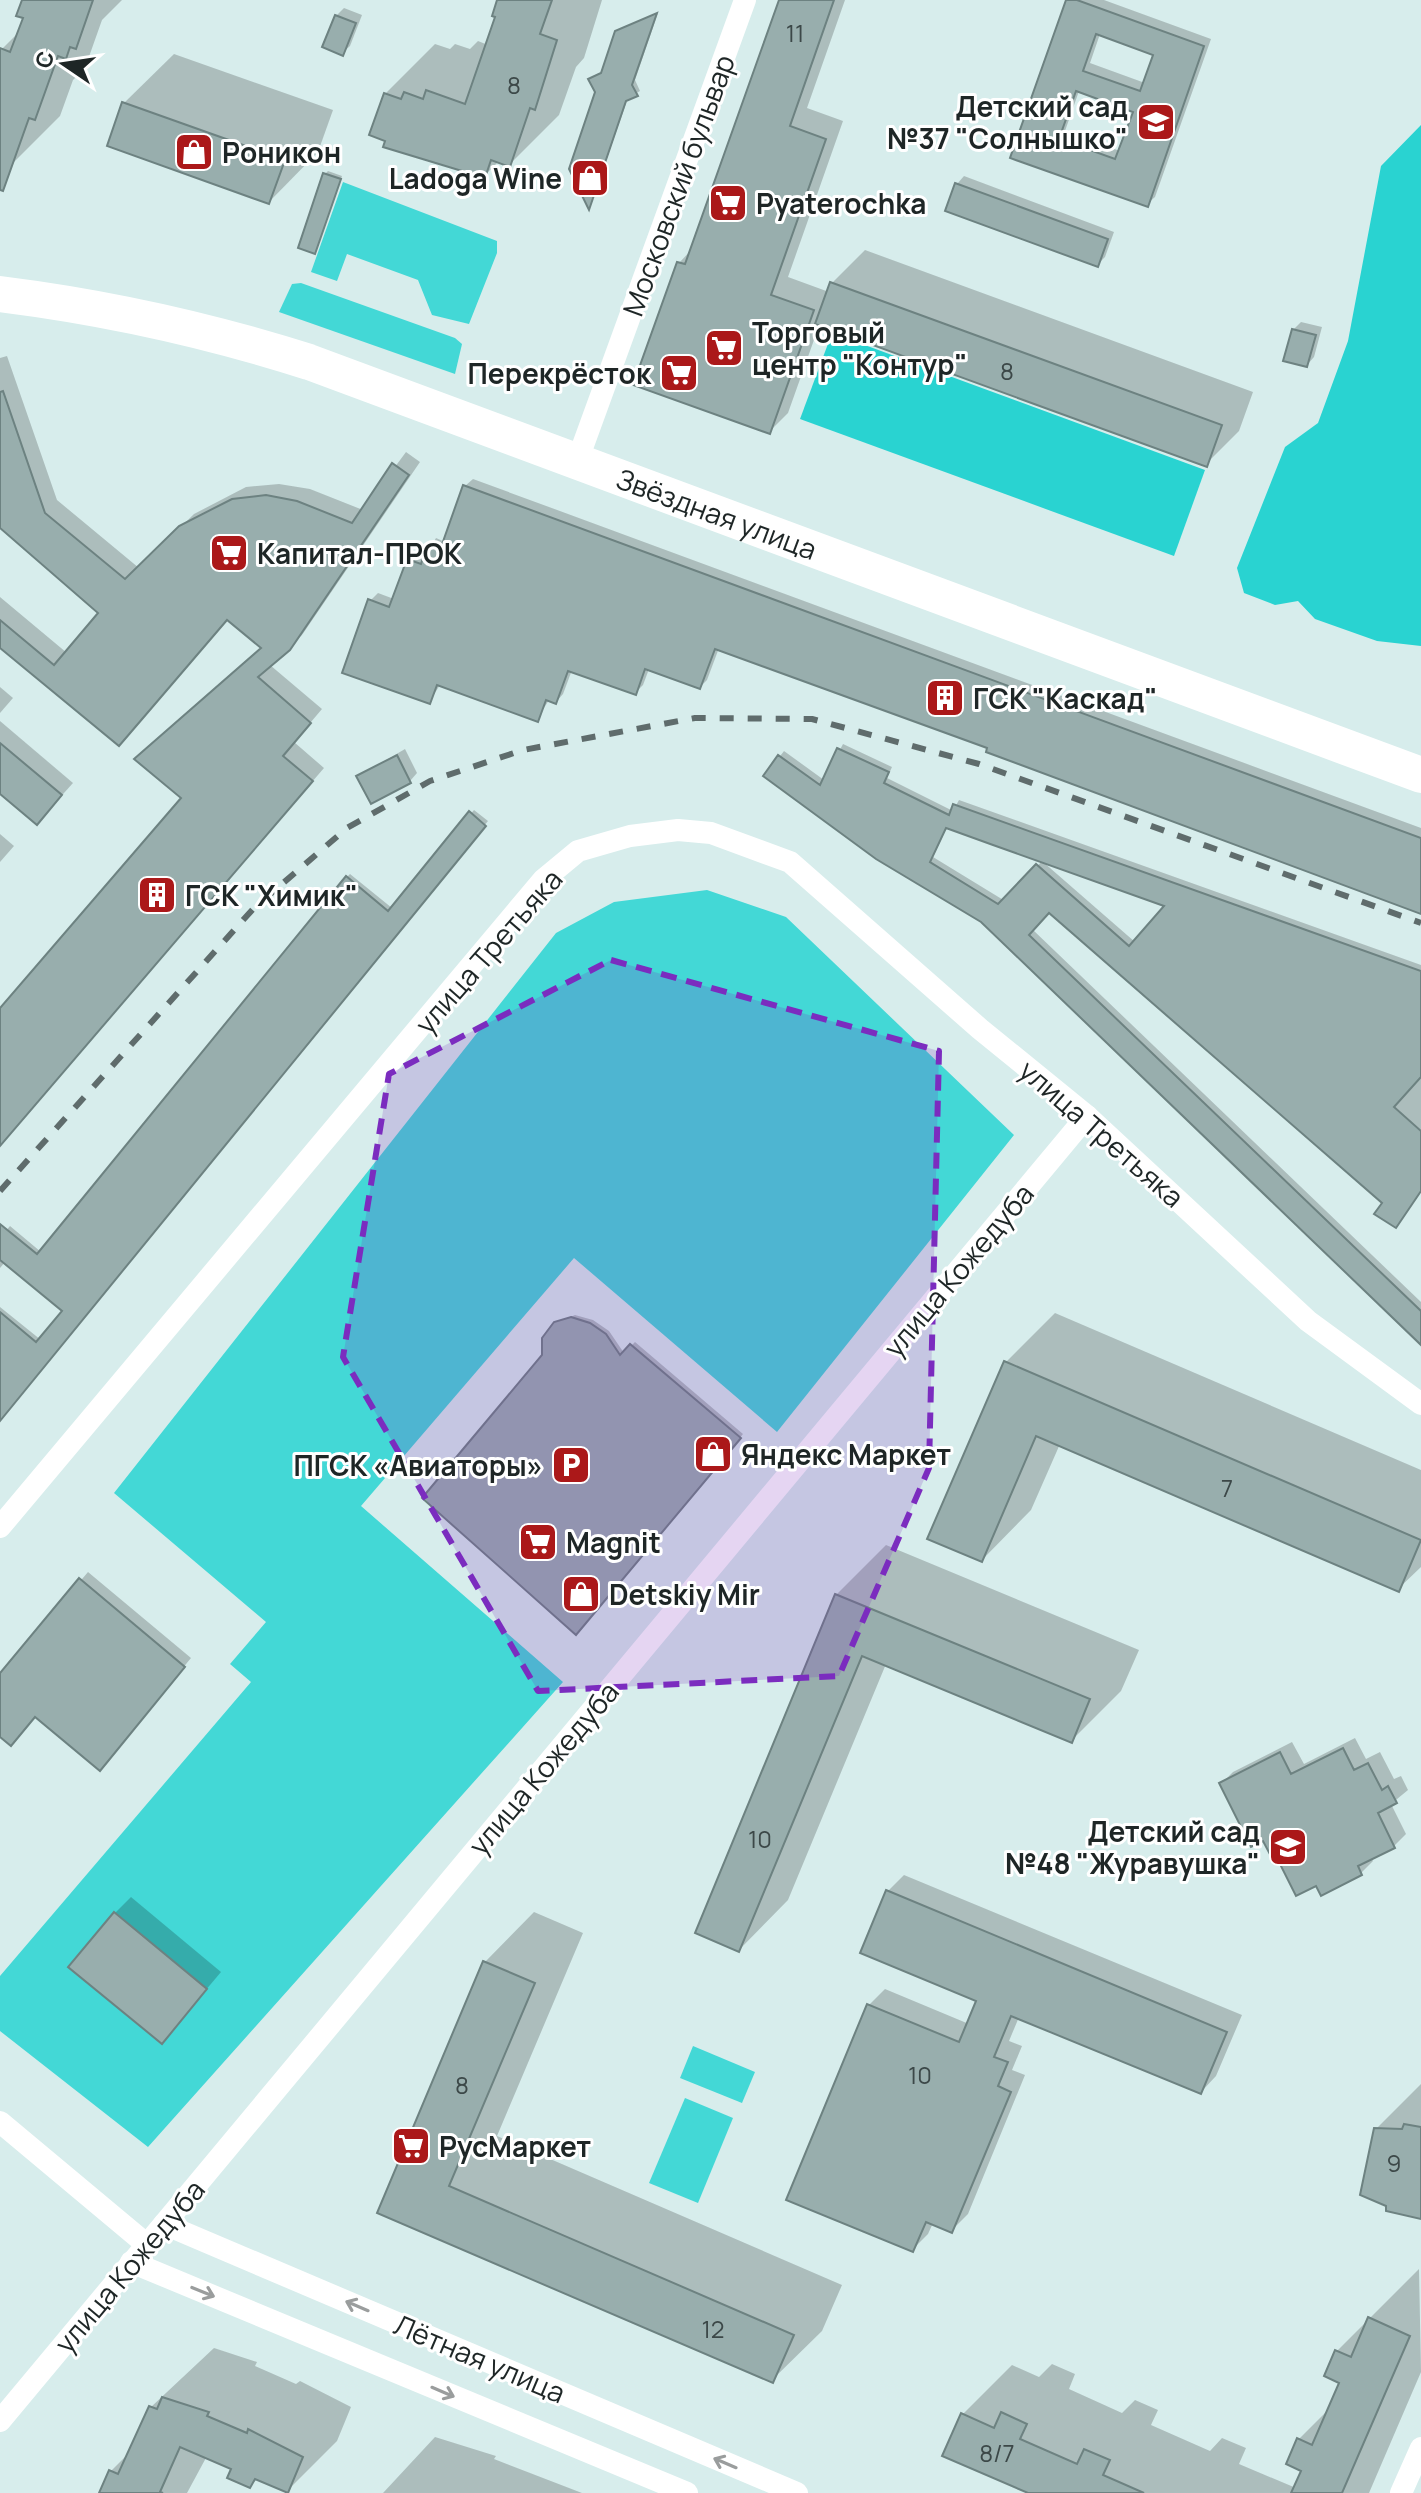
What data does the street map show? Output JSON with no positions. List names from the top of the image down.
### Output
{
  "streets": {
    "main road": ["Звёздная улица"],
    "street": [
      "Московский бульвар",
      "улица Третьяка",
      "улица Кожедуба",
      "Лётная улица"
    ]
  },
  "crossings": [
    ["Московский бульвар", "Звёздная улица"],
    ["улица Третьяка", "улица Кожедуба"],
    ["улица Кожедуба", "Лётная улица"]
  ],
  "places": {
    "school or university": ["Детский сад №37 \"Солнышко\"", "Детский сад №48 \"Журавушка\""],
    "shop": [
      "Роникон",
      "Ladoga Wine",
      "Яндекс Маркет",
      "Detskiy Mir"
    ],
    "supermarket": [
      "Pyaterochka",
      "Торговый центр \"Контур\"",
      "Перекрёсток",
      "Капитал-ПРОК",
      "Magnit",
      "РусМаркет"
    ],
    "building": ["ГСК \"Каскад\"", "ГСК \"Химик\""],
    "parking": ["ПГСК «Авиаторы»"]
  },
  "house_numbers": [
    "11",
    "8",
    "8",
    "7",
    "10",
    "10",
    "8",
    "9",
    "12",
    "8/7"
  ],
  "north": "left"
}
